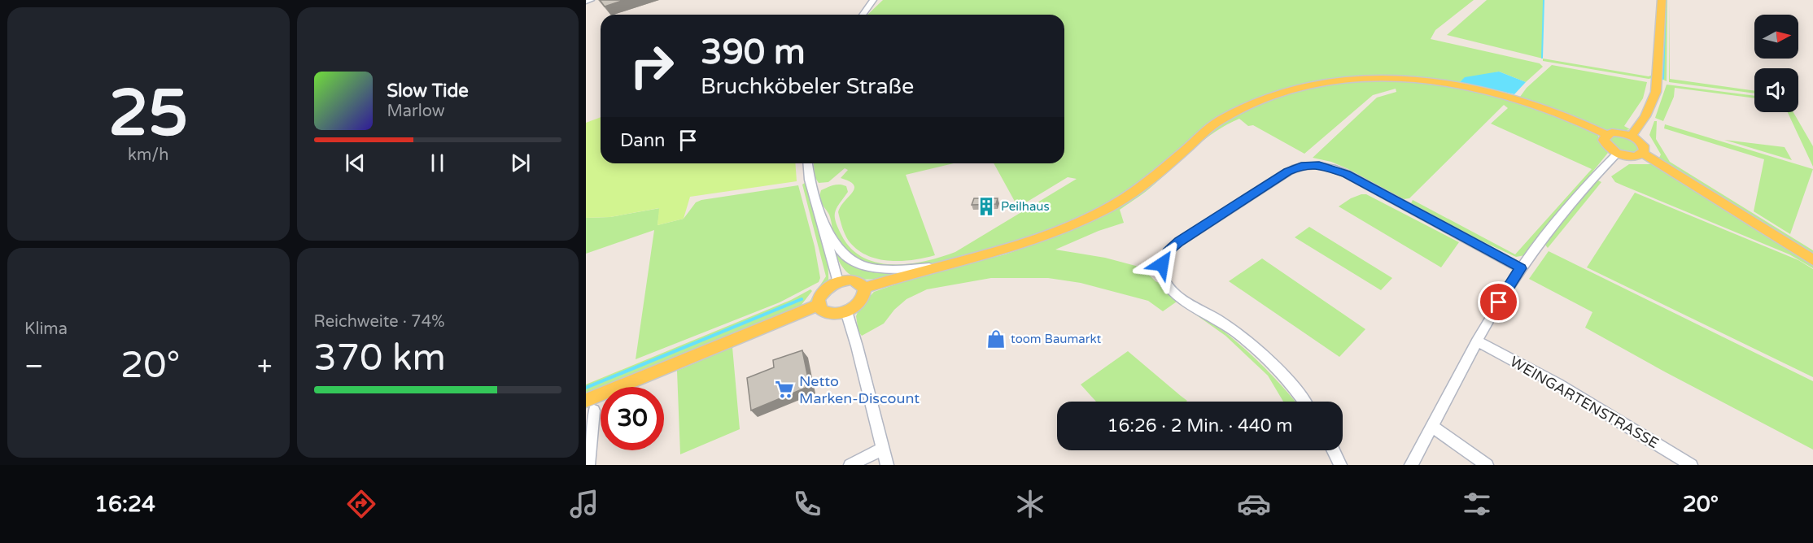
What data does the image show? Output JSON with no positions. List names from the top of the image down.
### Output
{
  "streets": {
    "street": ["WEINGARTENSTRASSE"]
  },
  "places": {
    "building": ["Peilhaus"],
    "shop": ["toom Baumarkt"],
    "supermarket": ["Netto Marken-Discount"]
  },
  "north": "right",
  "page": {
    "tile": [
      ["25", "km/h"],
      "Klima",
      ["Reichweite · 74%", "370 km"]
    ],
    "turn": ["390 m", "Bruchköbeler Straße"],
    "song": ["Slow Tide", "Marlow"],
    "then": "Dann",
    "heat": ["−", "20°", "+"],
    "limit": "30",
    "trip": "16:26 · 2 Min. · 440 m",
    "tabs": ["16:24", "20°"]
  }
}
